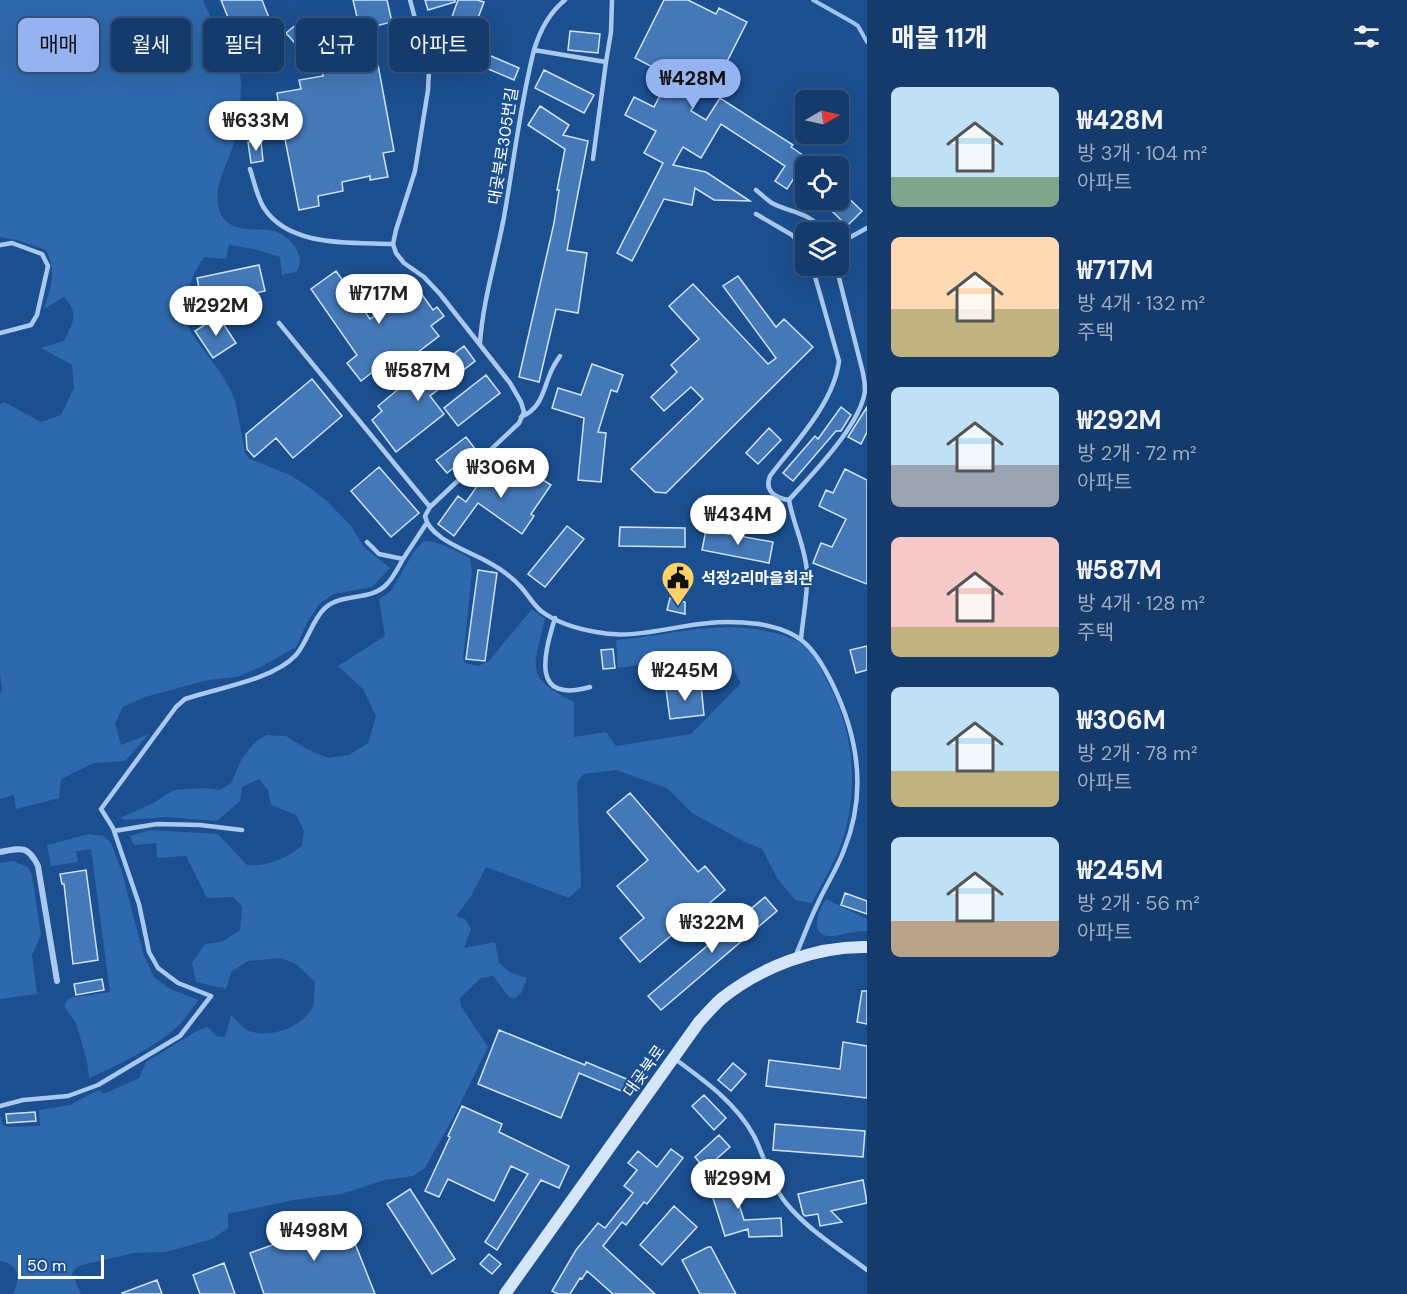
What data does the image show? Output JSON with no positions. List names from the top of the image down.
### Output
{
  "streets": {
    "street": ["대곶북로"],
    "lane": ["대곶북로305번길"]
  },
  "places": {
    "public building": ["석정2리마을회관"]
  },
  "scale_bar": "50 m",
  "north": "right",
  "page": {
    "heading": "매물 11개",
    "chip": [
      "매매",
      "월세",
      "필터",
      "신규",
      "아파트"
    ],
    "price": [
      "₩428M",
      "₩633M",
      "₩717M",
      "₩292M",
      "₩587M",
      "₩306M",
      "₩434M",
      "₩245M",
      "₩322M",
      "₩299M",
      "₩498M"
    ],
    "list": [
      {
        "name": "₩428M",
        "note": "방 3개 · 104 m² · 아파트"
      },
      {
        "name": "₩717M",
        "note": "방 4개 · 132 m² · 주택"
      },
      {
        "name": "₩292M",
        "note": "방 2개 · 72 m² · 아파트"
      },
      {
        "name": "₩587M",
        "note": "방 4개 · 128 m² · 주택"
      },
      {
        "name": "₩306M",
        "note": "방 2개 · 78 m² · 아파트"
      },
      {
        "name": "₩245M",
        "note": "방 2개 · 56 m² · 아파트"
      }
    ],
    "scale": "50 m"
  }
}
